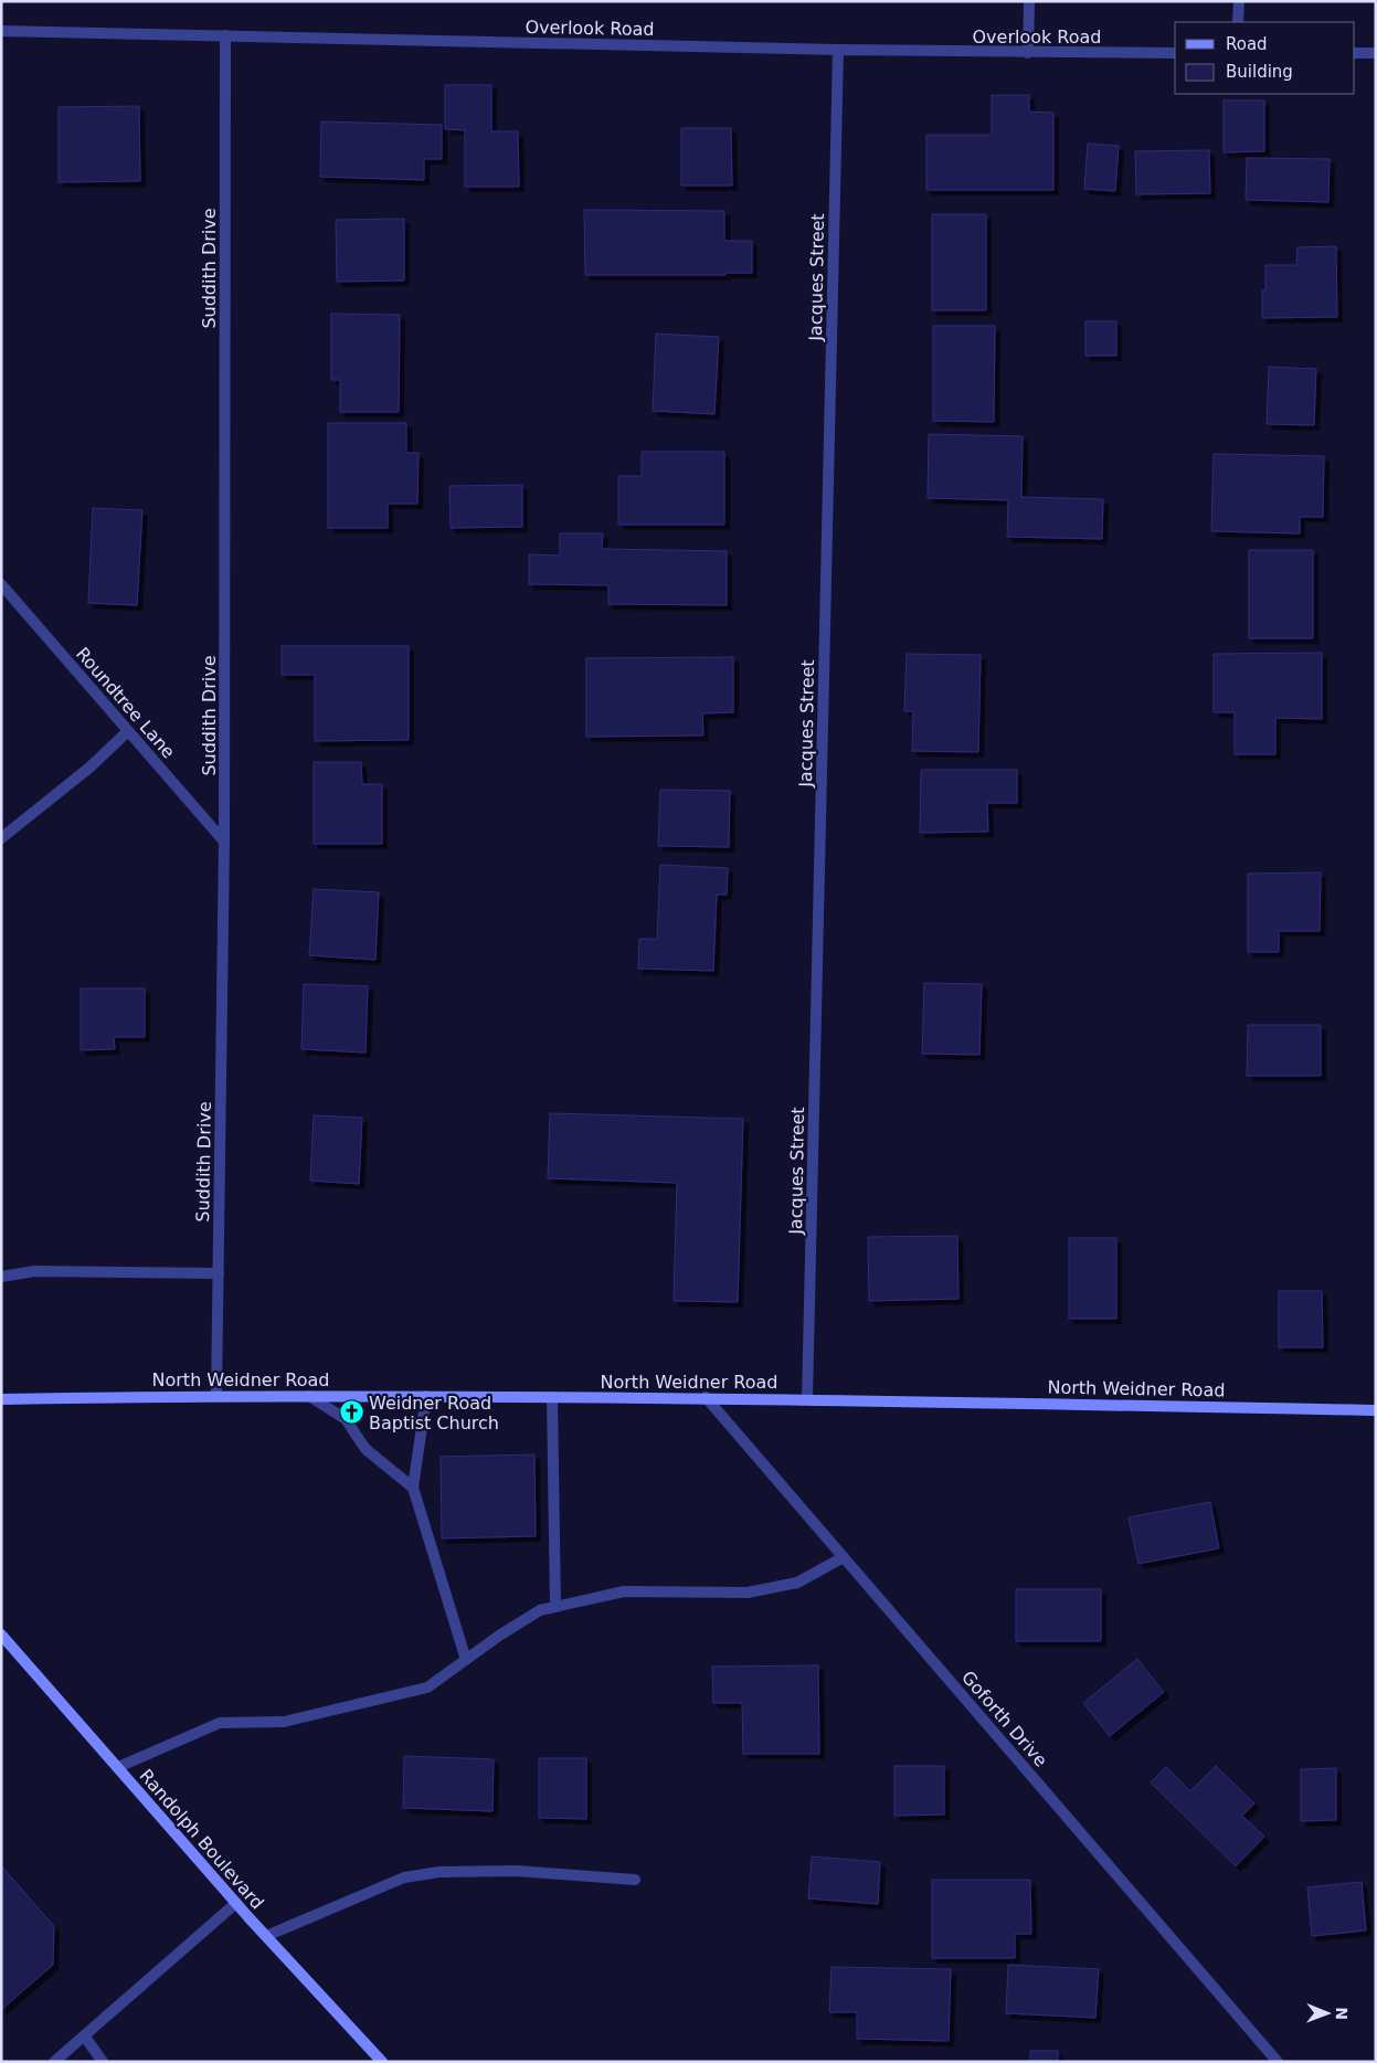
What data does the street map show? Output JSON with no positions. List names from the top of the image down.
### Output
{
  "streets": {
    "main road": ["North Weidner Road", "Randolph Boulevard"],
    "street": [
      "Overlook Road",
      "Suddith Drive",
      "Jacques Street",
      "Roundtree Lane",
      "Goforth Drive"
    ]
  },
  "crossings": [
    ["Overlook Road", "Suddith Drive"],
    ["Overlook Road", "Jacques Street"],
    ["Suddith Drive", "Roundtree Lane"],
    ["Suddith Drive", "North Weidner Road"],
    ["Jacques Street", "North Weidner Road"],
    ["North Weidner Road", "Goforth Drive"]
  ],
  "places": {
    "church": ["Weidner Road Baptist Church"]
  },
  "legend": ["Road", "Building"],
  "north": "right"
}
